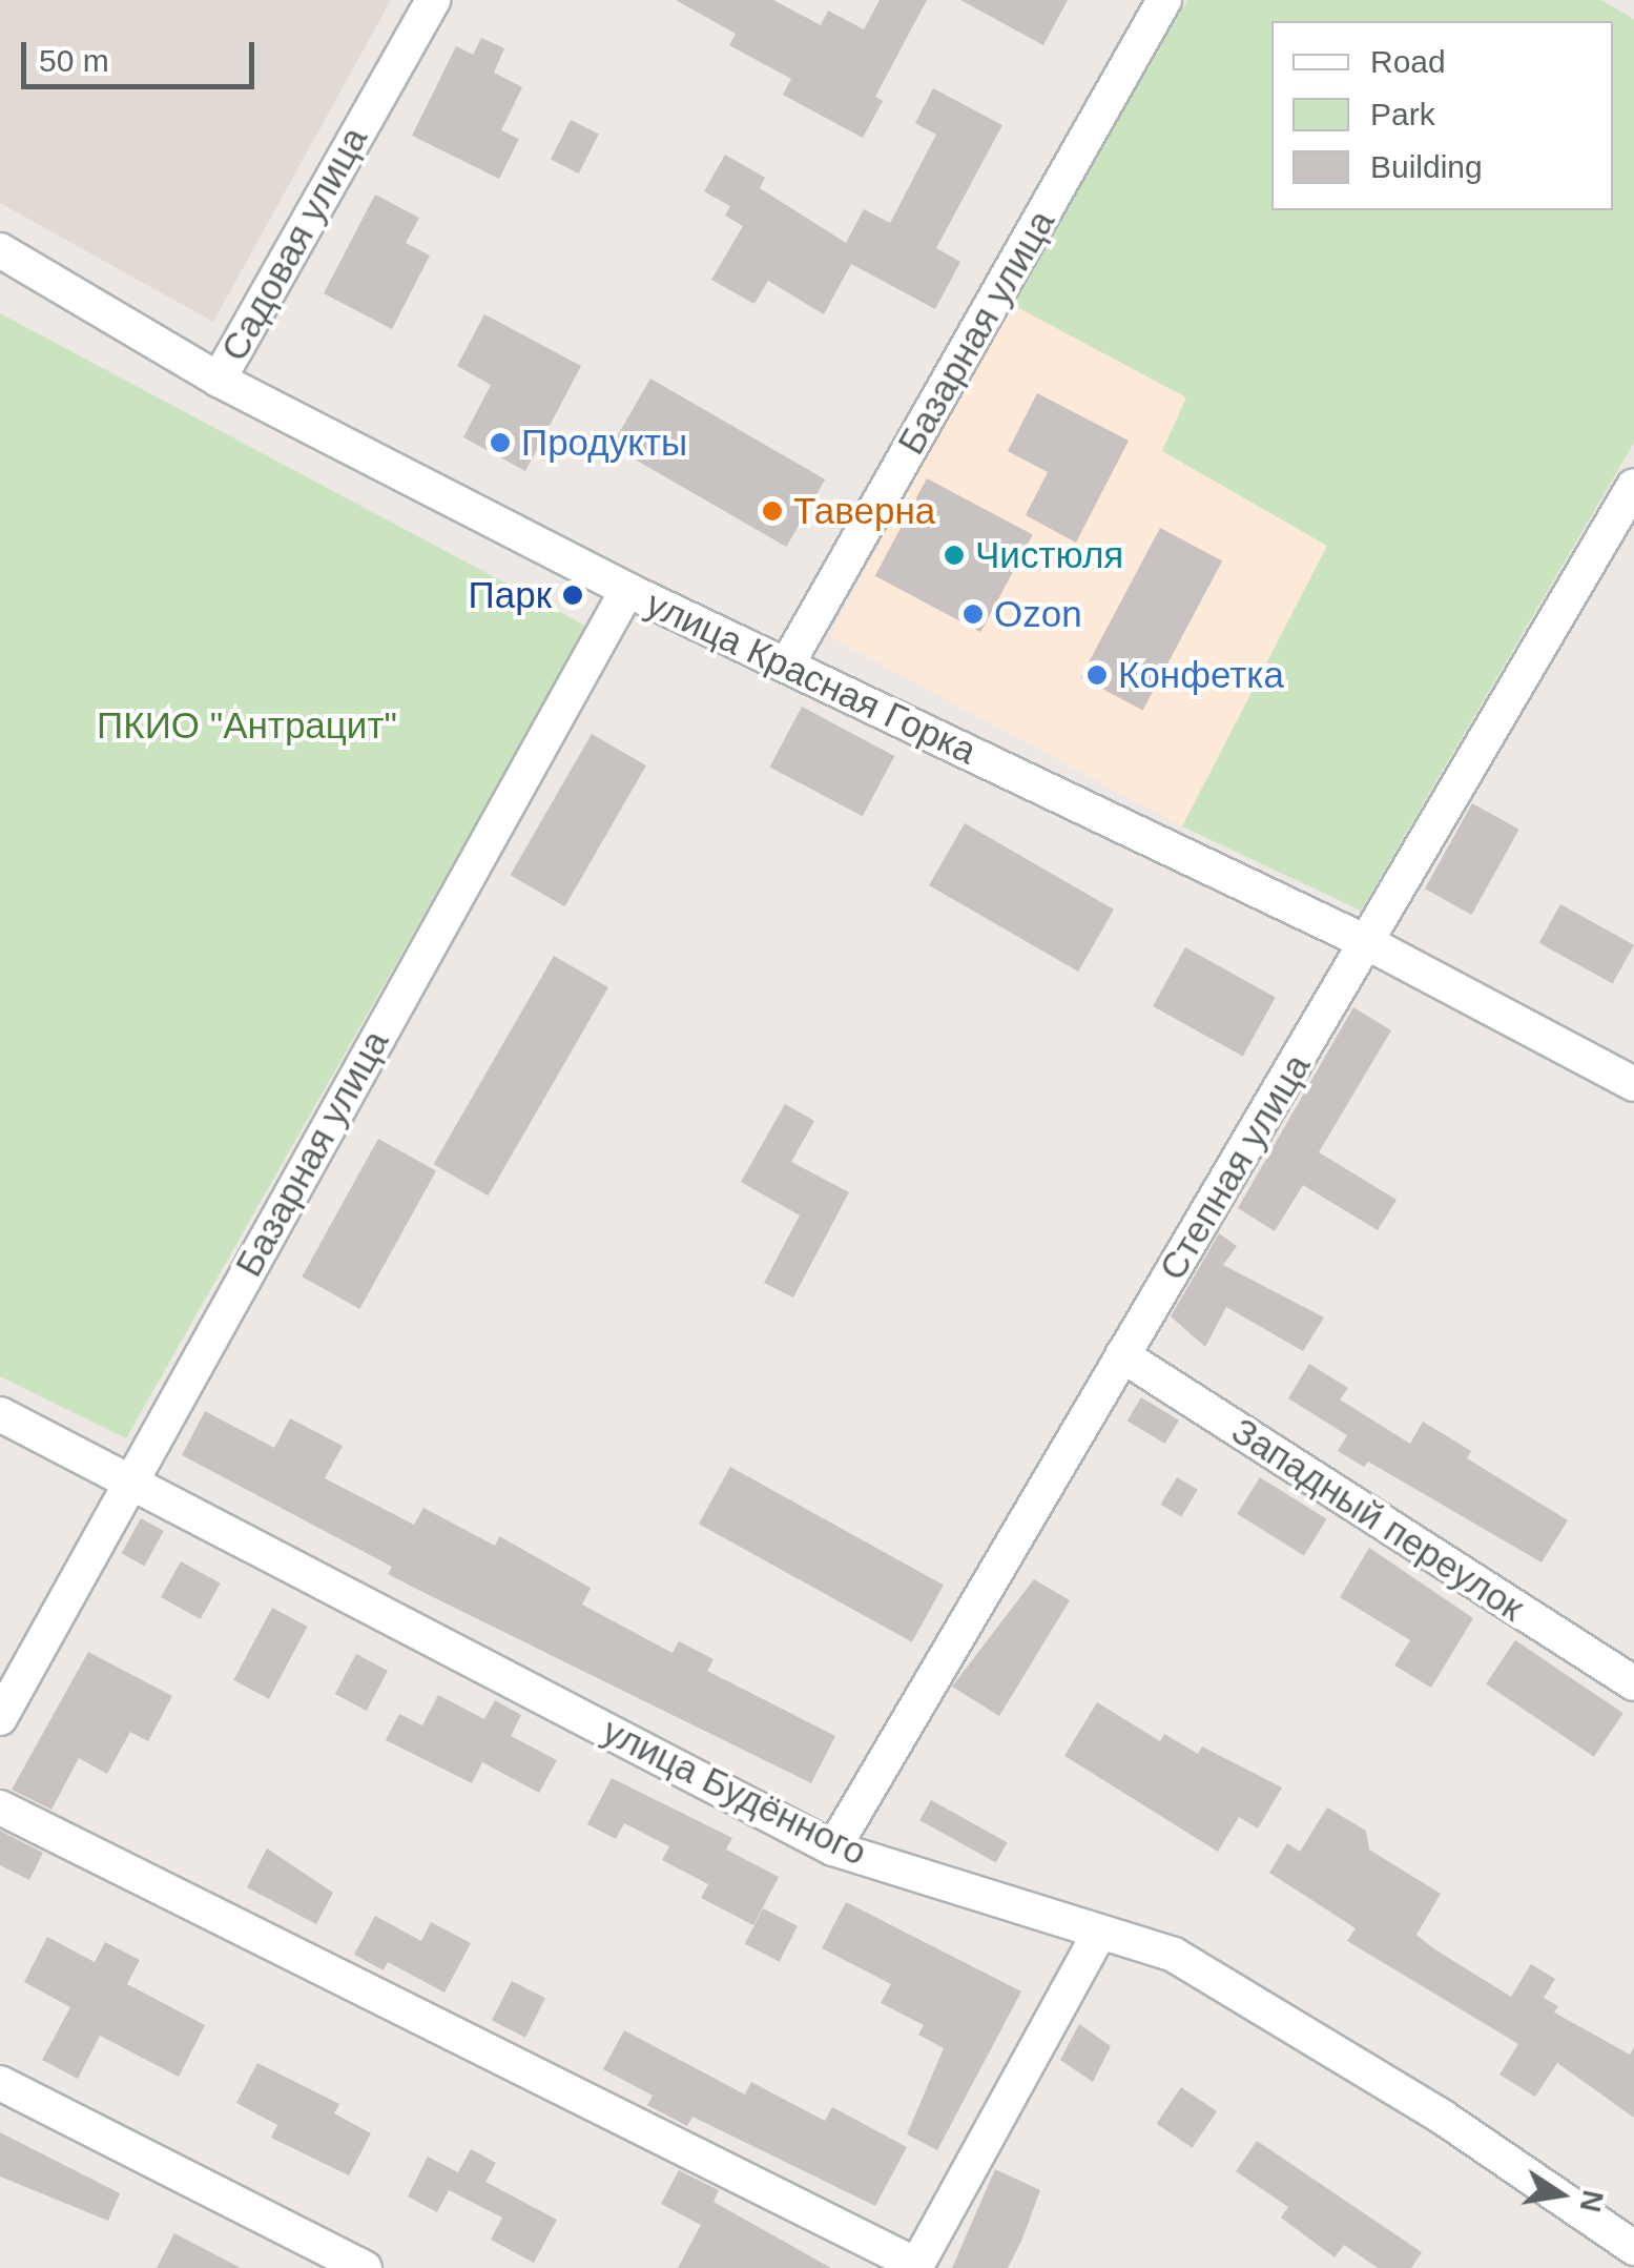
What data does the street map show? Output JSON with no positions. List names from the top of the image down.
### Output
{
  "streets": {
    "street": [
      "Садовая улица",
      "Базарная улица",
      "улица Красная Горка",
      "Степная улица",
      "Западный переулок",
      "улица Будённого"
    ]
  },
  "crossings": [
    ["Садовая улица", "улица Красная Горка"],
    ["Базарная улица", "улица Красная Горка"],
    ["Базарная улица", "улица Будённого"],
    ["улица Красная Горка", "Степная улица"],
    ["Степная улица", "Западный переулок"],
    ["Степная улица", "улица Будённого"]
  ],
  "parks": ["ПКИО \"Антрацит\""],
  "places": [
    "Продукты",
    "Таверна",
    "Чистюля",
    "Парк",
    "Ozon",
    "Конфетка"
  ],
  "legend": ["Road", "Park", "Building"],
  "scale_bar": "50 m",
  "north": "right"
}
